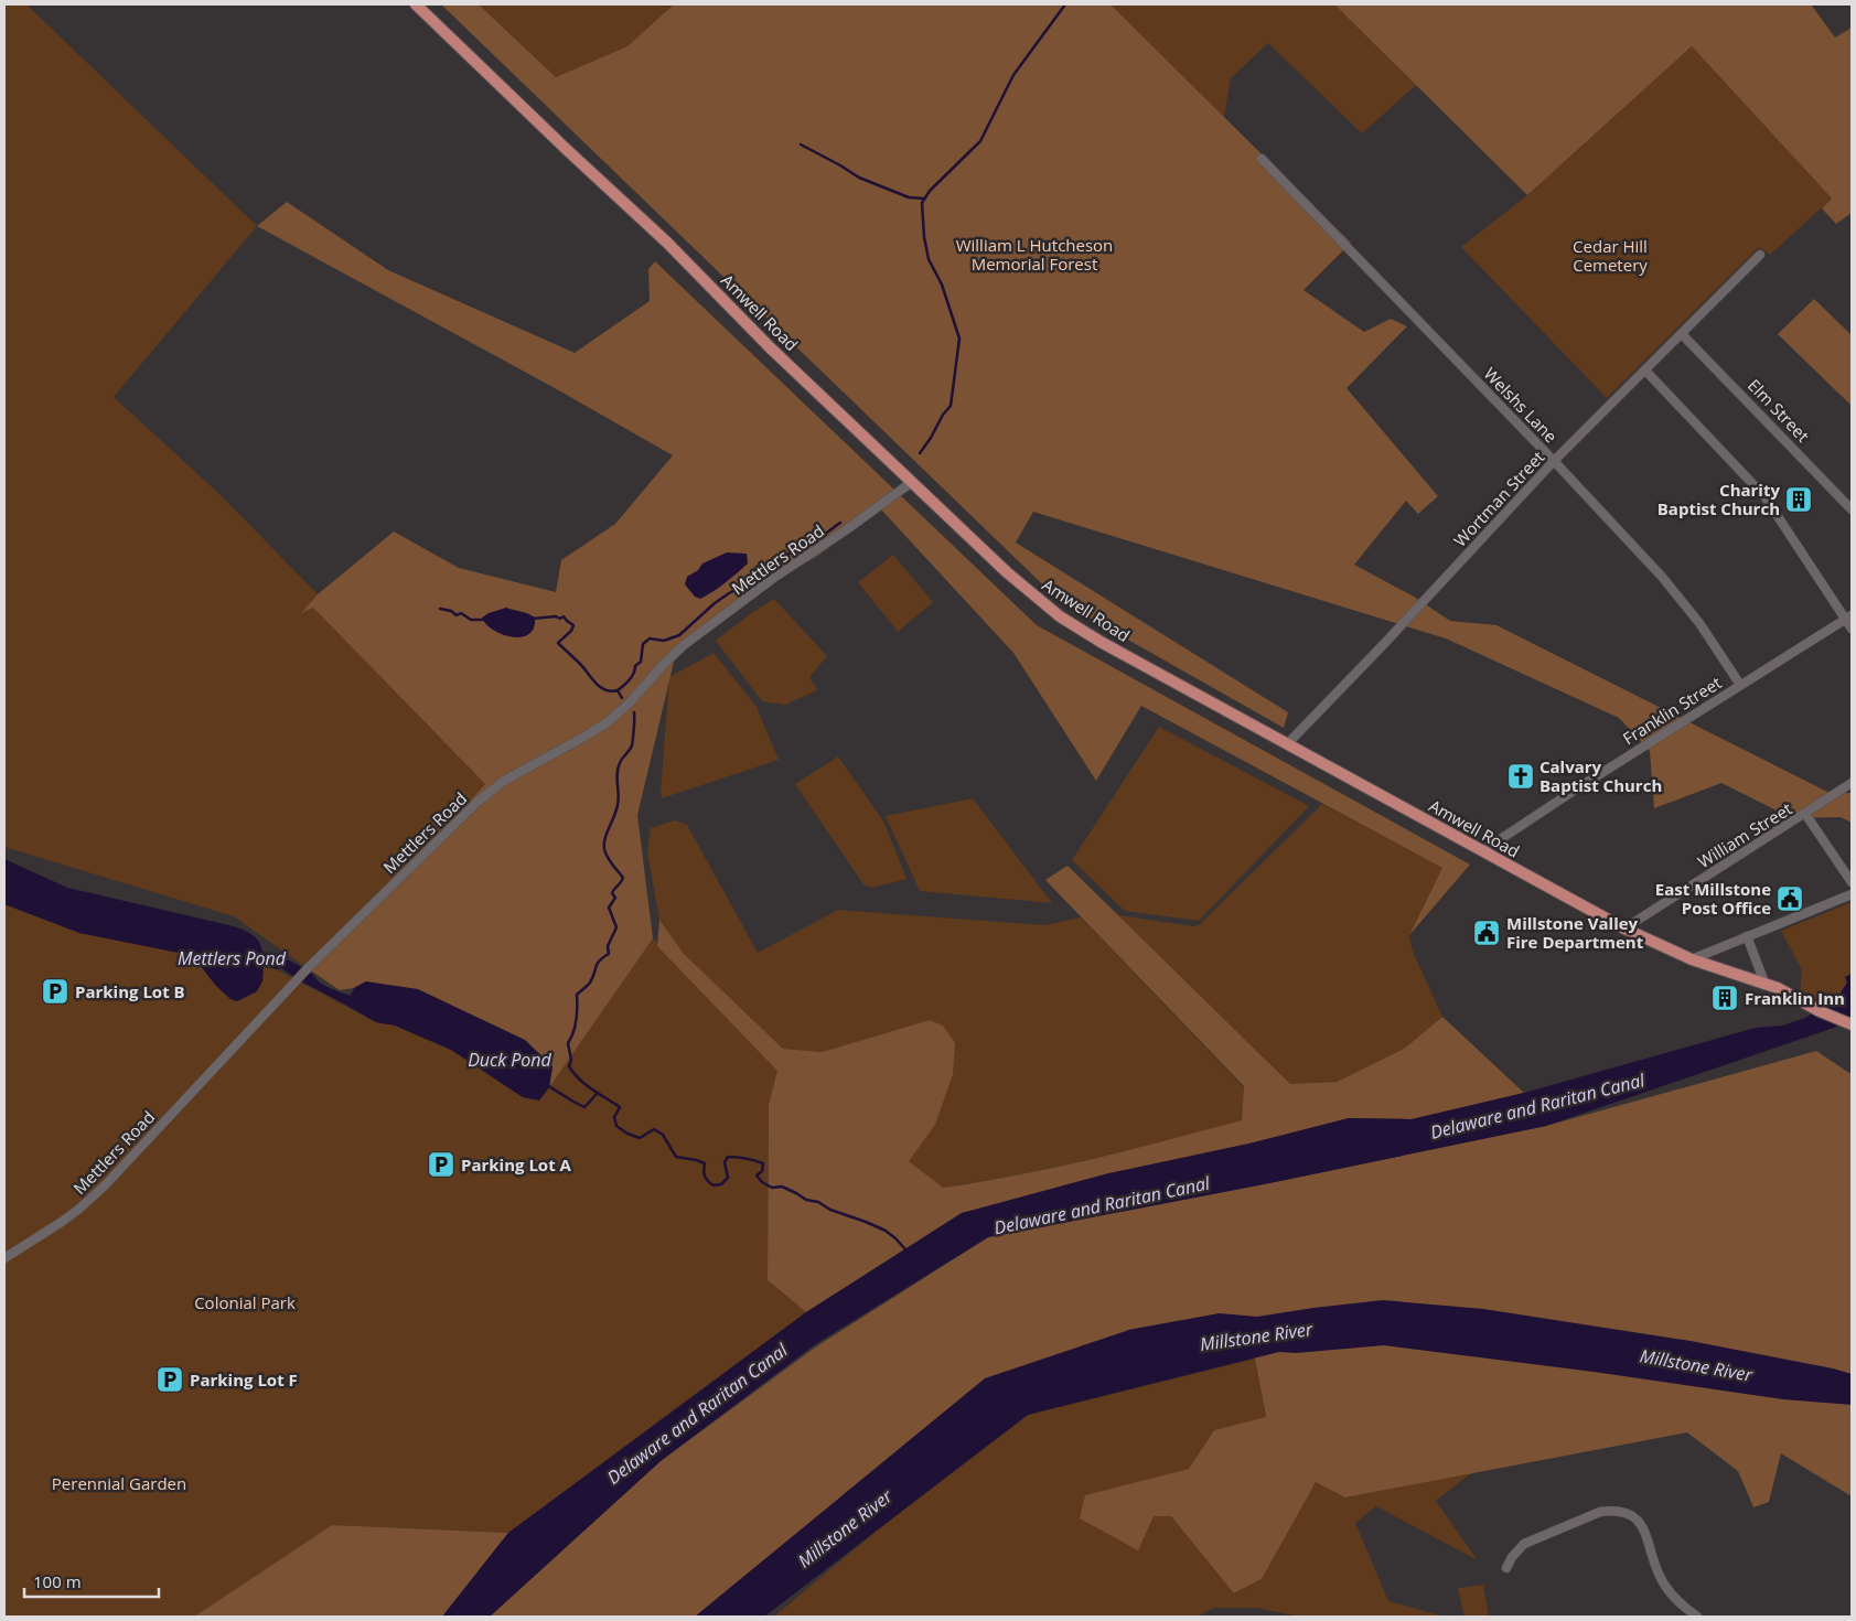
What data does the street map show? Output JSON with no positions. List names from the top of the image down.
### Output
{
  "streets": {
    "main road": ["Amwell Road"],
    "street": [
      "Welshs Lane",
      "Elm Street",
      "Wortman Street",
      "Mettlers Road",
      "Franklin Street",
      "William Street"
    ]
  },
  "crossings": [
    ["Amwell Road", "Wortman Street"],
    ["Amwell Road", "Mettlers Road"],
    ["Amwell Road", "Franklin Street"],
    ["Amwell Road", "William Street"],
    ["Welshs Lane", "Wortman Street"],
    ["Welshs Lane", "Franklin Street"],
    ["Elm Street", "Wortman Street"]
  ],
  "water": [
    "Mettlers Pond",
    "Duck Pond",
    "Delaware and Raritan Canal",
    "Millstone River"
  ],
  "parks": [
    "William L Hutcheson Memorial Forest",
    "Cedar Hill Cemetery",
    "Colonial Park",
    "Perennial Garden"
  ],
  "places": {
    "building": ["Charity Baptist Church", "Franklin Inn"],
    "church": ["Calvary Baptist Church"],
    "public building": ["East Millstone Post Office", "Millstone Valley Fire Department"],
    "parking": ["Parking Lot B", "Parking Lot A", "Parking Lot F"]
  },
  "scale_bar": "100 m"
}
